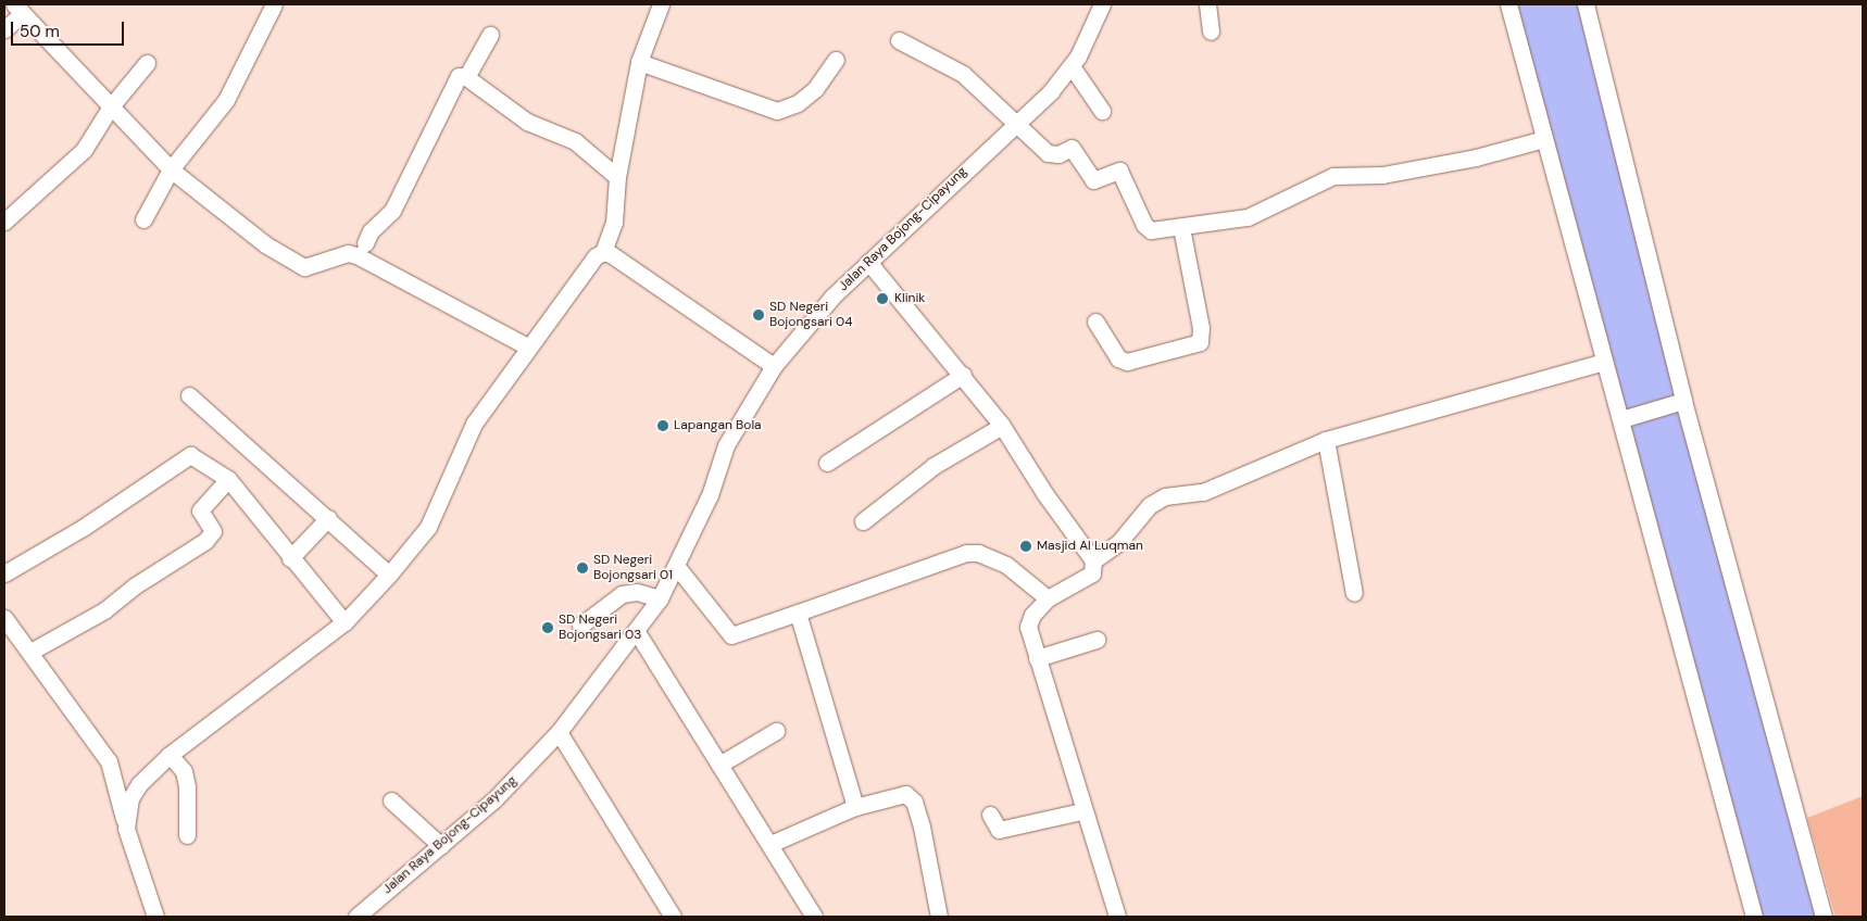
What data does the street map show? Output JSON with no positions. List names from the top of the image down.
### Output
{
  "streets": {
    "street": ["Jalan Raya Bojong-Cipayung"]
  },
  "places": [
    "Klinik",
    "SD Negeri Bojongsari 04",
    "Lapangan Bola",
    "Masjid Al Luqman",
    "SD Negeri Bojongsari 01",
    "SD Negeri Bojongsari 03"
  ],
  "scale_bar": "50 m"
}
